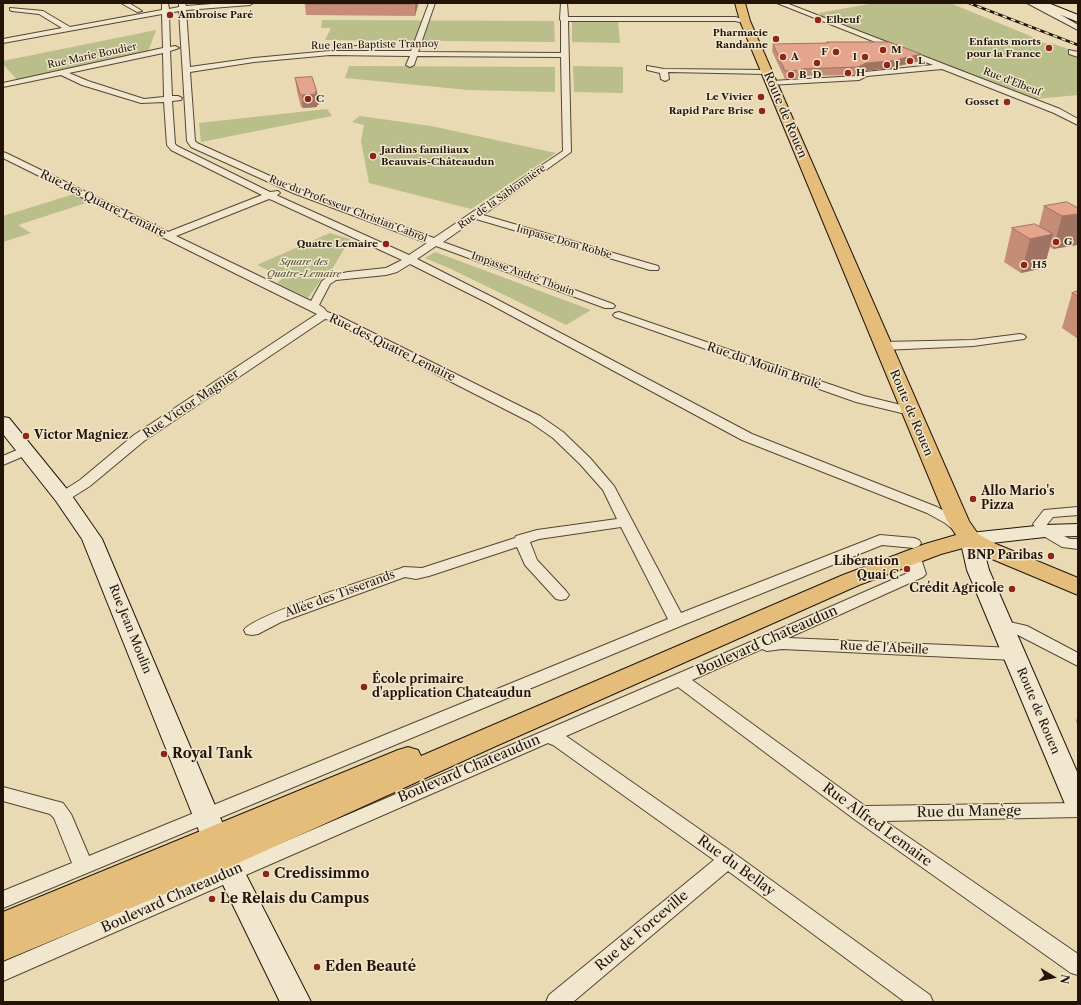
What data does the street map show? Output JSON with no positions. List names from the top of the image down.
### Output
{
  "streets": {
    "main road": ["Route de Rouen", "Rue Jean Moulin", "Boulevard Chateaudun"],
    "street": [
      "Rue Jean-Baptiste Trannoy",
      "Rue Marie Boudier",
      "Rue d'Elbeuf",
      "Rue de la Sablonnière",
      "Rue des Quatre Lemaire",
      "Rue du Professeur Christian Cabrol",
      "Impasse Dom Robbe",
      "Impasse André Thouin",
      "Rue du Moulin Brulé",
      "Rue Victor Magnier",
      "Allée des Tisserands",
      "Rue de l'Abeille",
      "Rue du Manège",
      "Rue Alfred Lemaire",
      "Rue du Bellay",
      "Rue de Forceville"
    ]
  },
  "crossings": [
    ["Rue Jean-Baptiste Trannoy", "Rue de la Sablonnière"],
    ["Rue Jean-Baptiste Trannoy", "Rue du Professeur Christian Cabrol"],
    ["Rue Marie Boudier", "Rue du Professeur Christian Cabrol"],
    ["Route de Rouen", "Rue du Moulin Brulé"],
    ["Route de Rouen", "Boulevard Chateaudun"],
    ["Route de Rouen", "Rue de l'Abeille"],
    ["Rue de la Sablonnière", "Rue des Quatre Lemaire"],
    ["Rue de la Sablonnière", "Rue du Professeur Christian Cabrol"],
    ["Rue de la Sablonnière", "Impasse Dom Robbe"],
    ["Rue de la Sablonnière", "Impasse André Thouin"],
    ["Rue de la Sablonnière", "Rue Victor Magnier"],
    ["Rue des Quatre Lemaire", "Rue Victor Magnier"],
    ["Rue des Quatre Lemaire", "Allée des Tisserands"],
    ["Rue des Quatre Lemaire", "Boulevard Chateaudun"],
    ["Rue du Professeur Christian Cabrol", "Impasse André Thouin"],
    ["Rue Victor Magnier", "Rue Jean Moulin"],
    ["Rue Jean Moulin", "Boulevard Chateaudun"],
    ["Boulevard Chateaudun", "Rue de l'Abeille"],
    ["Boulevard Chateaudun", "Rue Alfred Lemaire"],
    ["Boulevard Chateaudun", "Rue du Bellay"],
    ["Rue du Manège", "Rue Alfred Lemaire"],
    ["Rue du Bellay", "Rue de Forceville"]
  ],
  "parks": ["Square des Quatre-Lemaire"],
  "places": [
    "Ambroise Paré",
    "Elbeuf",
    "Pharmacie Randanne",
    "Enfants morts pour la France",
    "M",
    "F",
    "A",
    "I",
    "L",
    "D",
    "J",
    "H",
    "B",
    "Le Vivier",
    "C",
    "Gosset",
    "Rapid Pare Brise",
    "Jardins familiaux Beauvais-Châteaudun",
    "G",
    "Quatre Lemaire",
    "H5",
    "Victor Magniez",
    "Allo Mario's Pizza",
    "BNP Paribas",
    "Libération Quai C",
    "Crédit Agricole",
    "École primaire d'application Chateaudun",
    "Royal Tank",
    "Credissimmo",
    "Le Relais du Campus",
    "Eden Beauté"
  ],
  "north": "right"
}
